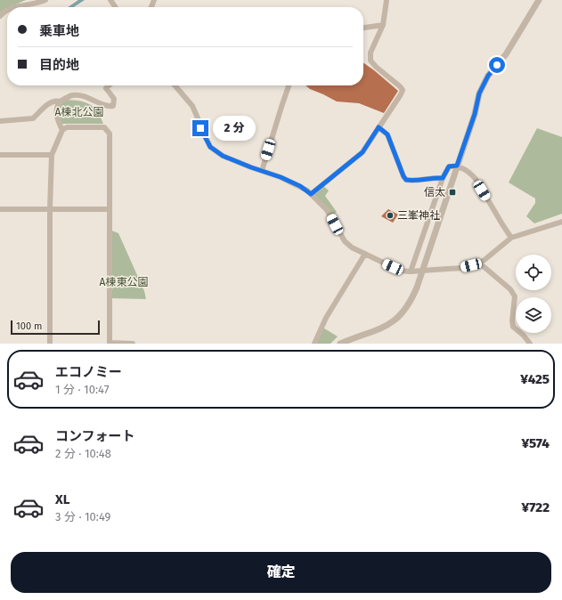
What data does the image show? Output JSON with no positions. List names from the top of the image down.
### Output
{
  "parks": ["A棟北公園", "A棟東公園"],
  "places": {
    "transit": ["信太"],
    "other": ["三峯神社"]
  },
  "scale_bar": "100 m",
  "page": {
    "banner": ["乗車地", "目的地"],
    "bubble": "2 分",
    "scale": "100 m",
    "list": [
      {
        "name": "エコノミー",
        "note": "1 分 · 10:47",
        "value": "¥425"
      },
      {
        "name": "コンフォート",
        "note": "2 分 · 10:48",
        "value": "¥574"
      },
      {
        "name": "XL",
        "note": "3 分 · 10:49",
        "value": "¥722"
      }
    ],
    "buttons": "確定"
  }
}
